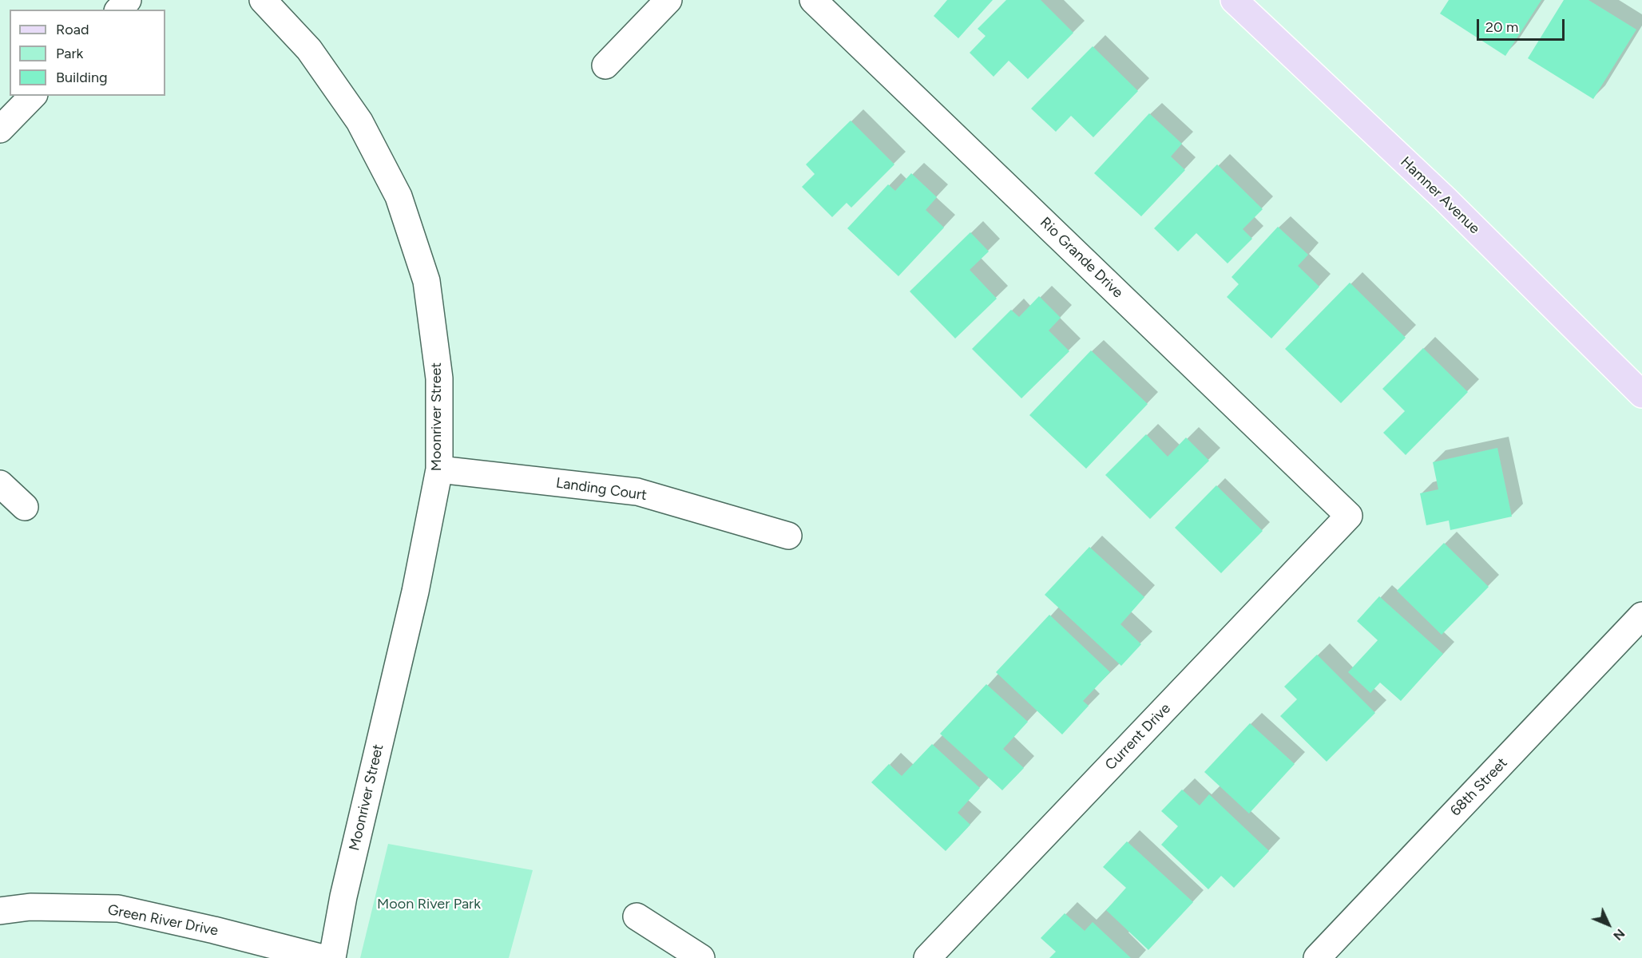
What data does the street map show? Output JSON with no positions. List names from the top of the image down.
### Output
{
  "streets": {
    "main road": ["Hamner Avenue"],
    "street": [
      "Rio Grande Drive",
      "Moonriver Street",
      "Landing Court",
      "Current Drive",
      "68th Street",
      "Green River Drive"
    ]
  },
  "crossings": [
    ["Rio Grande Drive", "Current Drive"],
    ["Moonriver Street", "Landing Court"]
  ],
  "parks": ["Moon River Park"],
  "legend": ["Road", "Park", "Building"],
  "scale_bar": "20 m",
  "north": "bottom right"
}
